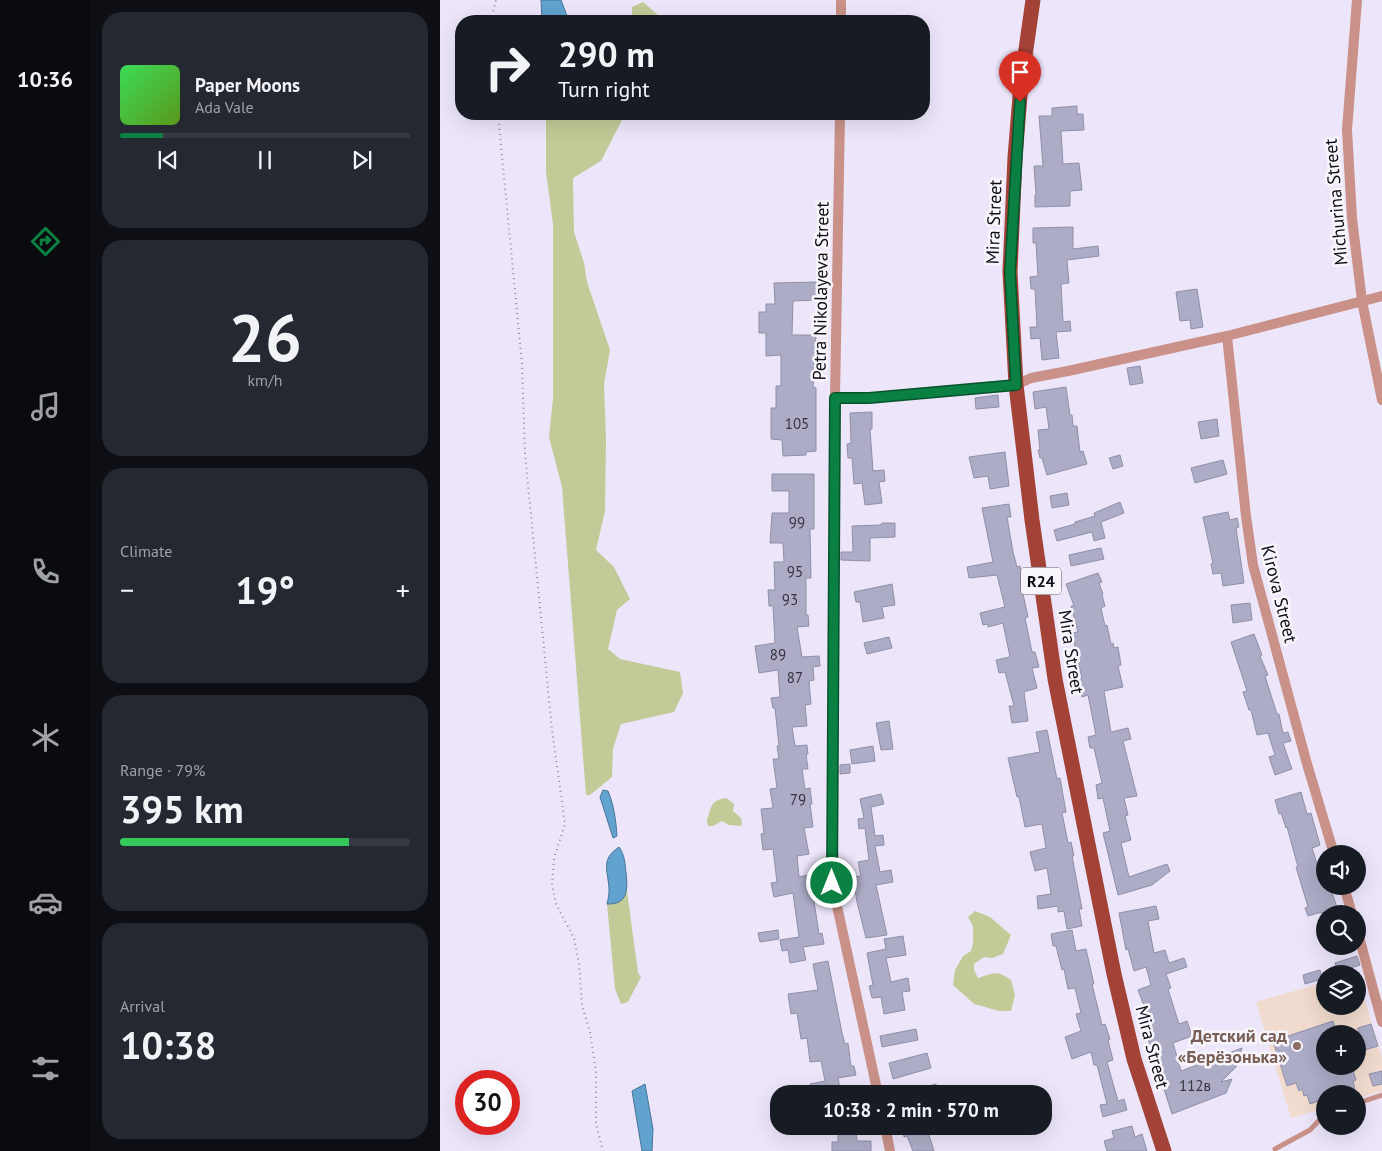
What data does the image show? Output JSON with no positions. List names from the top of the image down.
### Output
{
  "streets": {
    "main road": ["Mira Street", "R24"],
    "street": ["Michurina Street", "Petra Nikolayeva Street", "Kirova Street"]
  },
  "places": ["Детский сад «Берёзонька»"],
  "house_numbers": [
    "105",
    "99",
    "95",
    "93",
    "89",
    "87",
    "79",
    "112в"
  ],
  "page": {
    "tabs": "10:36",
    "turn": ["290 m", "Turn right"],
    "song": ["Paper Moons", "Ada Vale"],
    "tile": [
      ["26", "km/h"],
      "Climate",
      ["Range · 79%", "395 km"],
      ["Arrival", "10:38"]
    ],
    "heat": ["−", "19°", "+"],
    "map_buttons": ["+", "−"],
    "limit": "30",
    "trip": "10:38 · 2 min · 570 m"
  }
}
